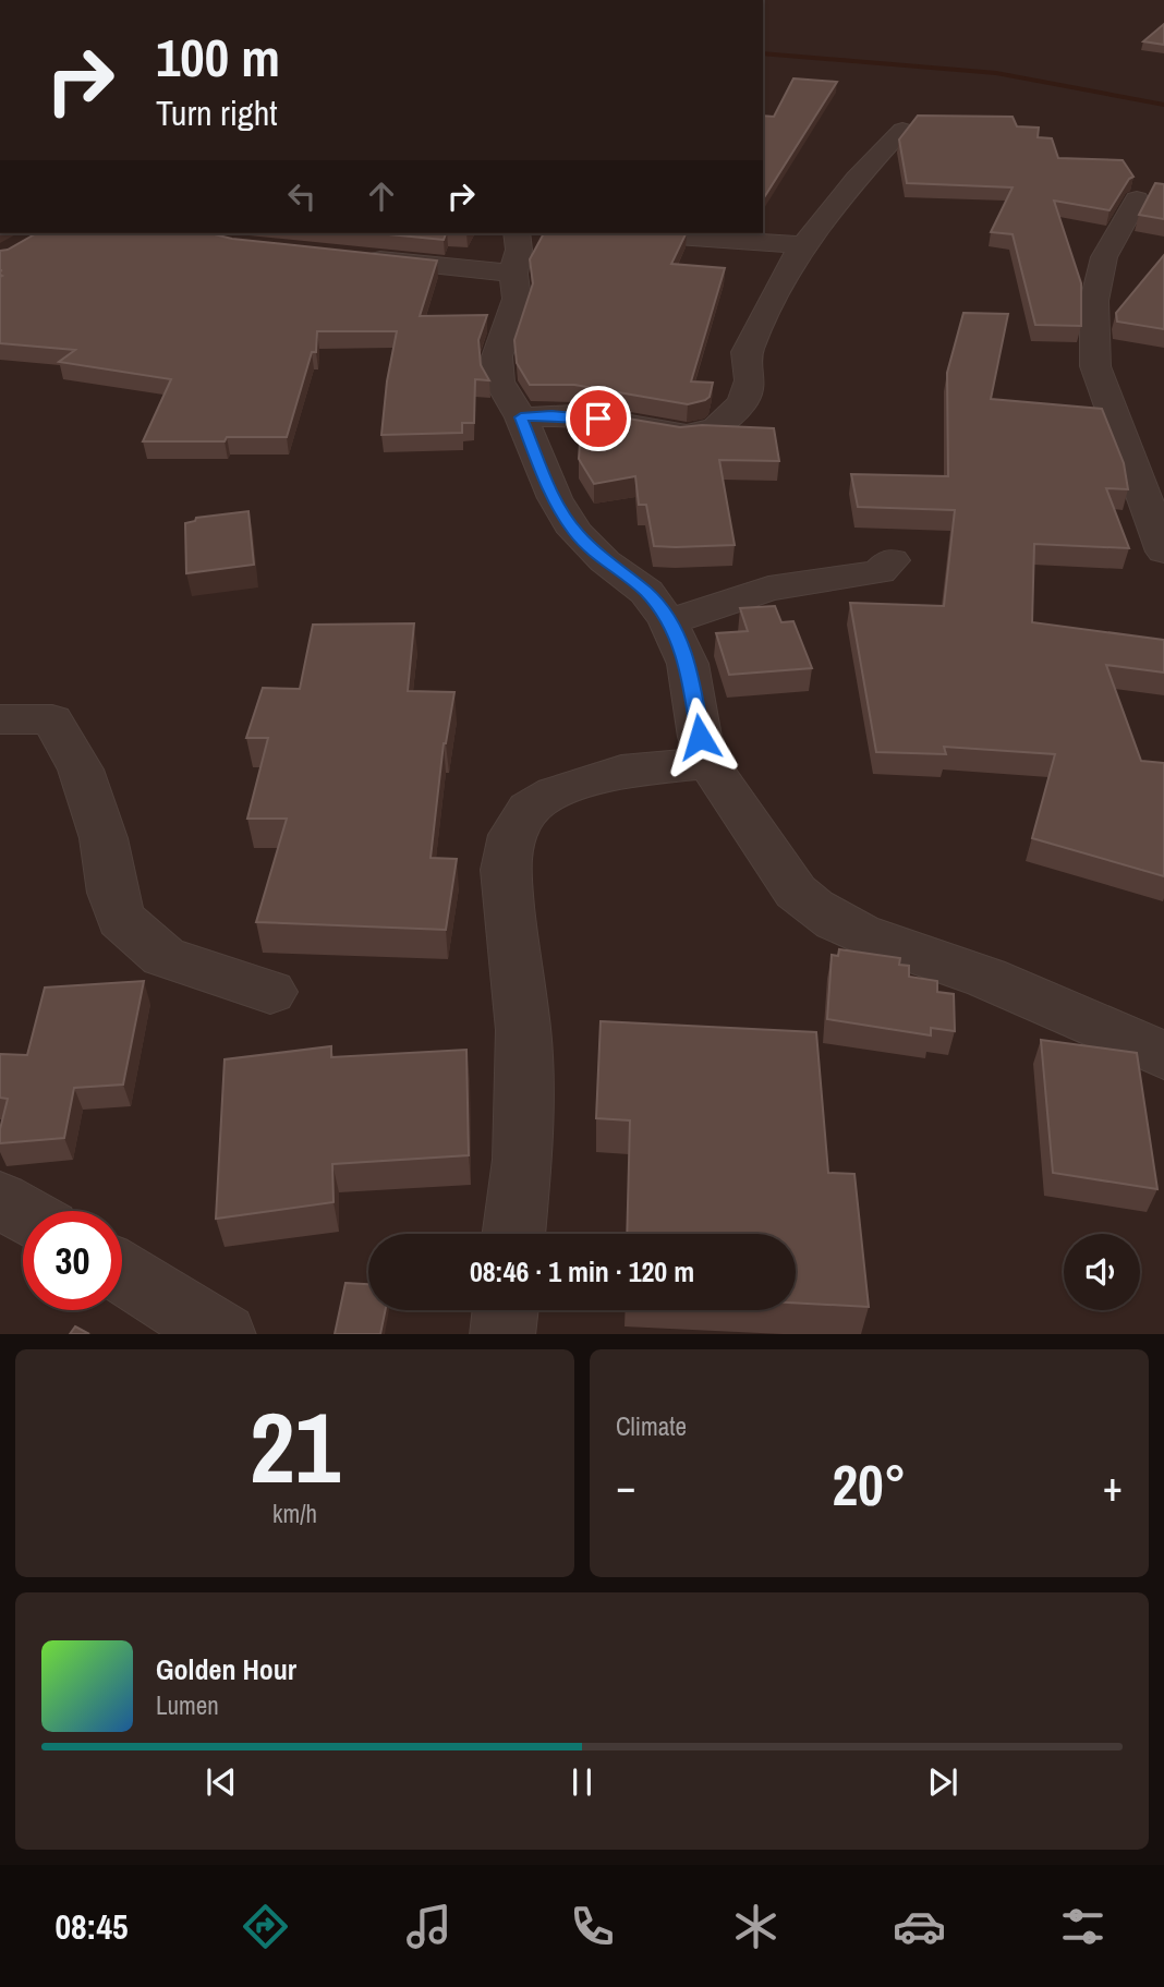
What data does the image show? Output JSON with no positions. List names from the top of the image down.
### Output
{
  "page": {
    "turn": ["100 m", "Turn right"],
    "limit": "30",
    "trip": "08:46 · 1 min · 120 m",
    "tile": [
      ["21", "km/h"],
      "Climate"
    ],
    "heat": ["−", "20°", "+"],
    "song": ["Golden Hour", "Lumen"],
    "tabs": "08:45"
  }
}
